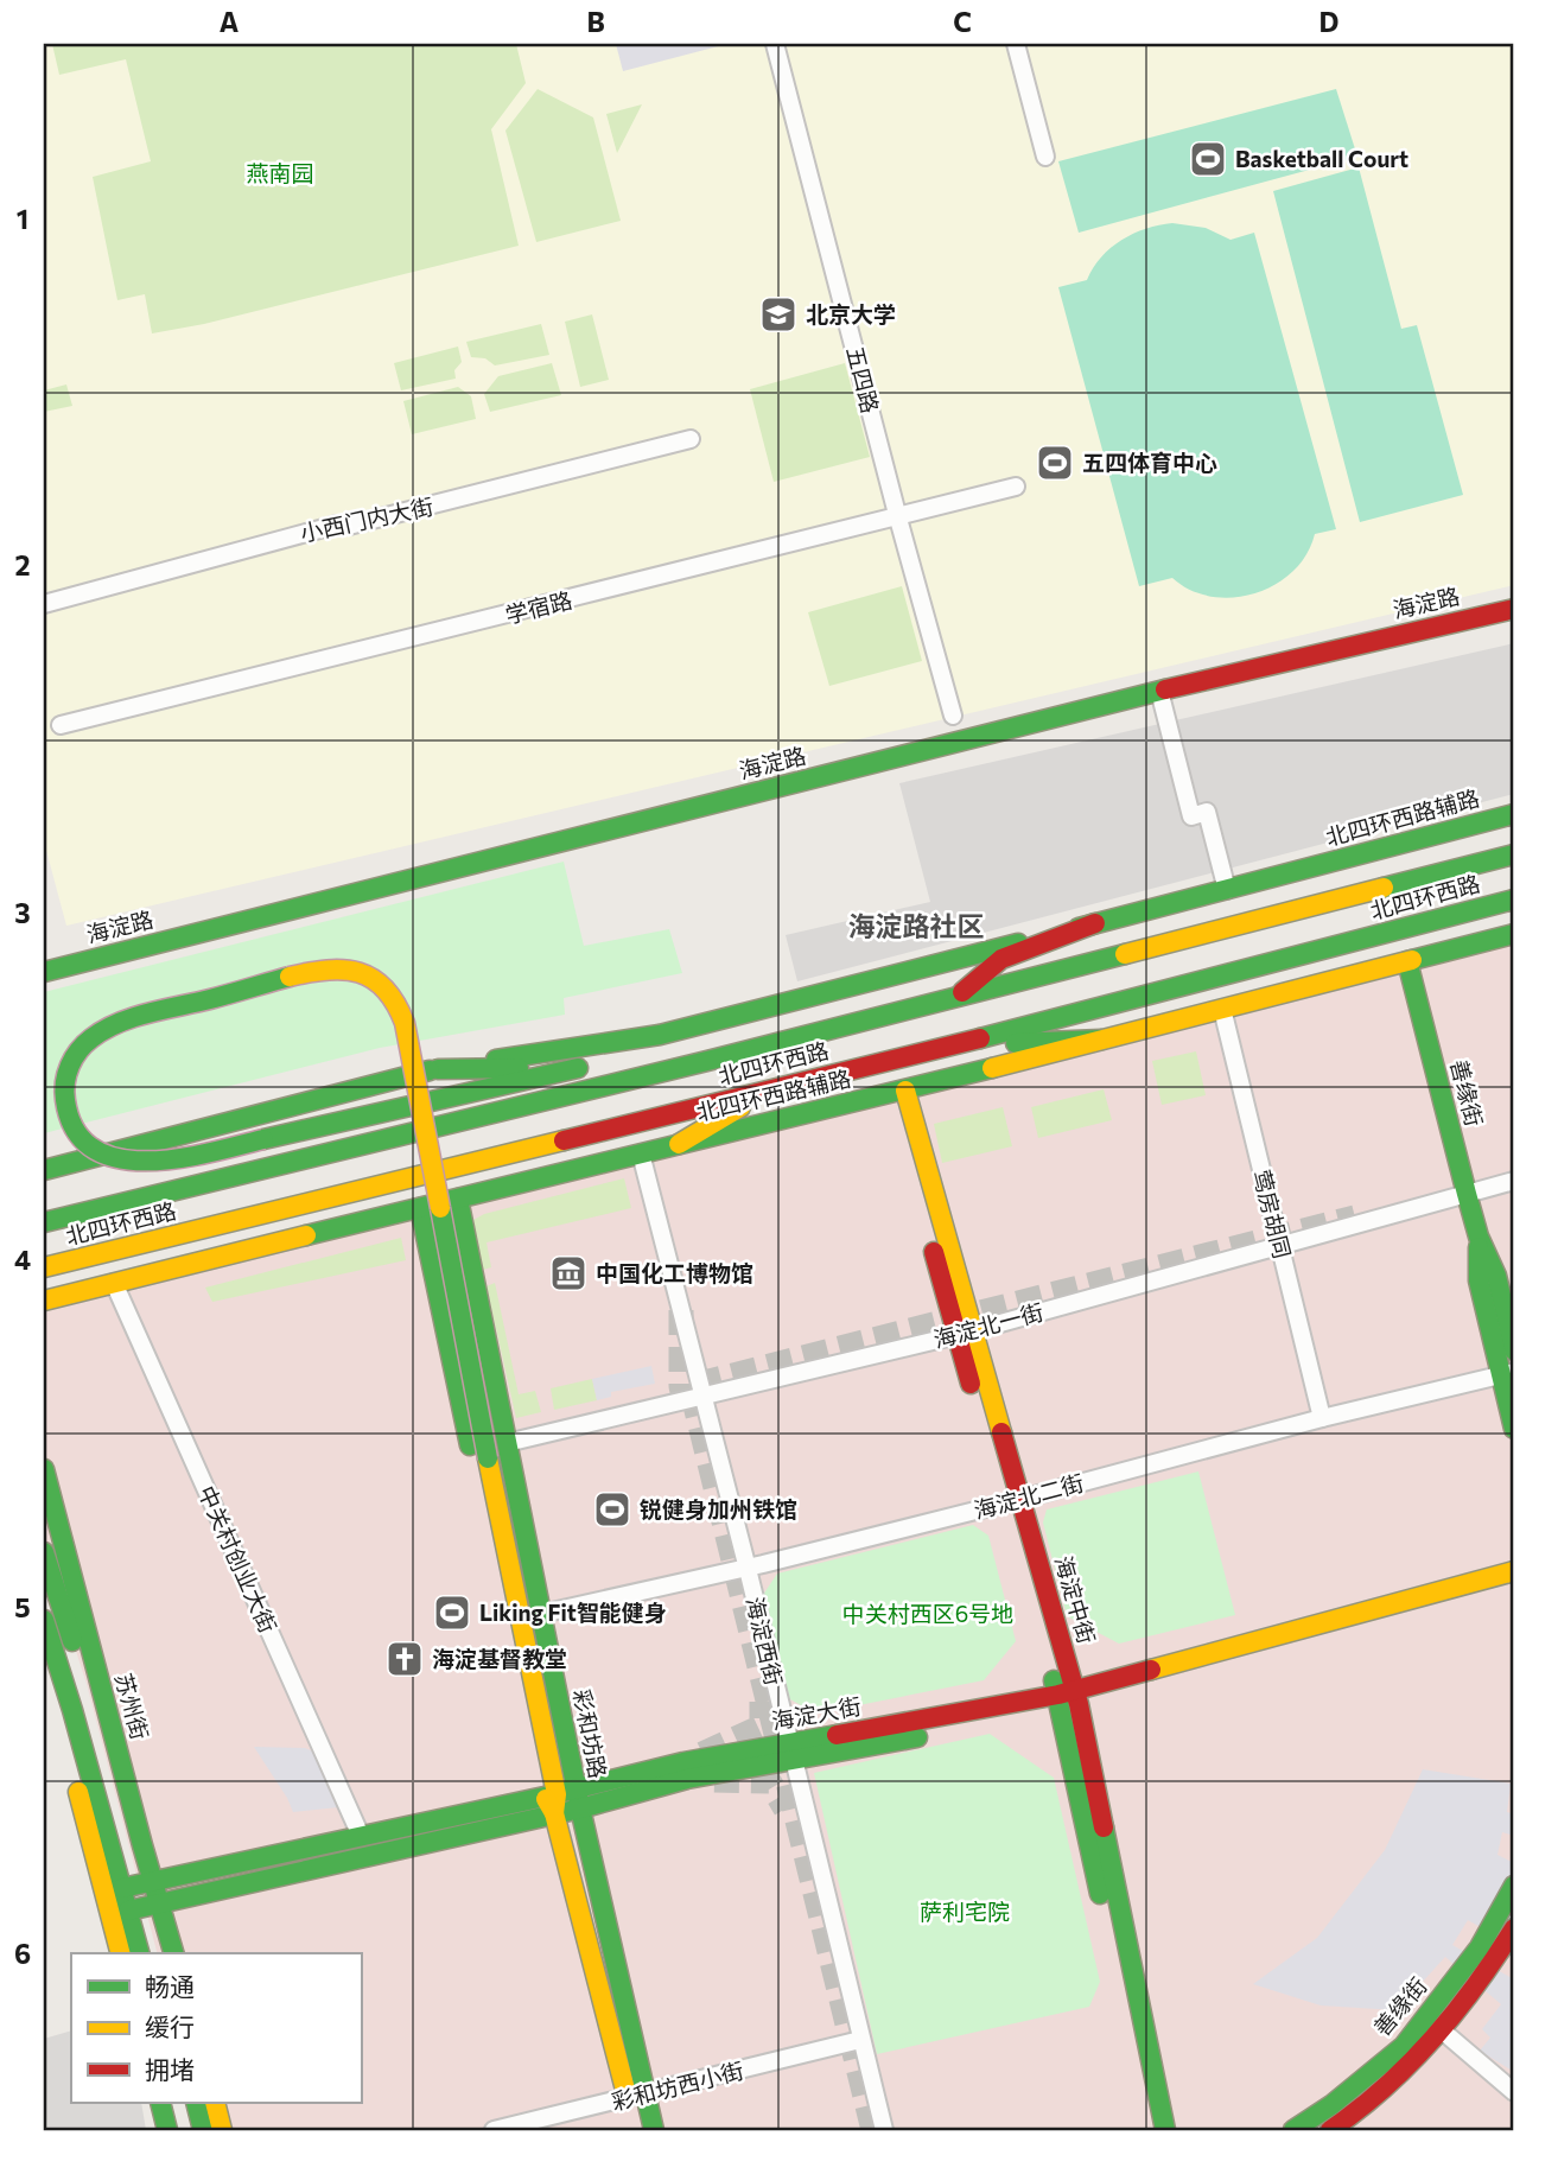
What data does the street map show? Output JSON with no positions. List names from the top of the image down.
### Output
{
  "streets": {
    "main road": [
      "海淀路",
      "北四环西路辅路",
      "北四环西路",
      "善缘街",
      "海淀中街",
      "苏州街",
      "海淀大街",
      "彩和坊路"
    ],
    "street": [
      "五四路",
      "小西门内大街",
      "学宿路",
      "莺房胡同",
      "海淀北一街",
      "海淀北二街",
      "中关村创业大街",
      "海淀西街",
      "彩和坊西小街"
    ]
  },
  "crossings": [
    ["五四路", "学宿路"],
    ["北四环西路辅路", "善缘街"],
    ["北四环西路辅路", "莺房胡同"],
    ["北四环西路辅路", "中关村创业大街"],
    ["北四环西路辅路", "海淀中街"],
    ["北四环西路辅路", "海淀西街"],
    ["北四环西路辅路", "彩和坊路"],
    ["善缘街", "海淀北一街"],
    ["善缘街", "海淀北二街"],
    ["莺房胡同", "海淀北一街"],
    ["莺房胡同", "海淀北二街"],
    ["海淀北一街", "海淀中街"],
    ["海淀北一街", "海淀西街"],
    ["海淀北一街", "彩和坊路"],
    ["海淀北二街", "海淀中街"],
    ["海淀北二街", "海淀西街"],
    ["海淀北二街", "彩和坊路"],
    ["中关村创业大街", "海淀大街"],
    ["海淀中街", "海淀大街"],
    ["海淀西街", "海淀大街"],
    ["海淀西街", "彩和坊西小街"],
    ["苏州街", "海淀大街"],
    ["海淀大街", "彩和坊路"],
    ["彩和坊路", "彩和坊西小街"]
  ],
  "districts": ["海淀路社区"],
  "parks": ["燕南园", "中关村西区6号地", "萨利宅院"],
  "places": {
    "sports": [
      "Basketball Court",
      "五四体育中心",
      "锐健身加州铁馆",
      "Liking Fit智能健身"
    ],
    "school or university": ["北京大学"],
    "museum": ["中国化工博物馆"],
    "church": ["海淀基督教堂"]
  },
  "legend": ["畅通", "缓行", "拥堵"],
  "grid": {
    "columns": [
      "A",
      "B",
      "C",
      "D"
    ],
    "rows": [
      "1",
      "2",
      "3",
      "4",
      "5",
      "6"
    ]
  }
}
